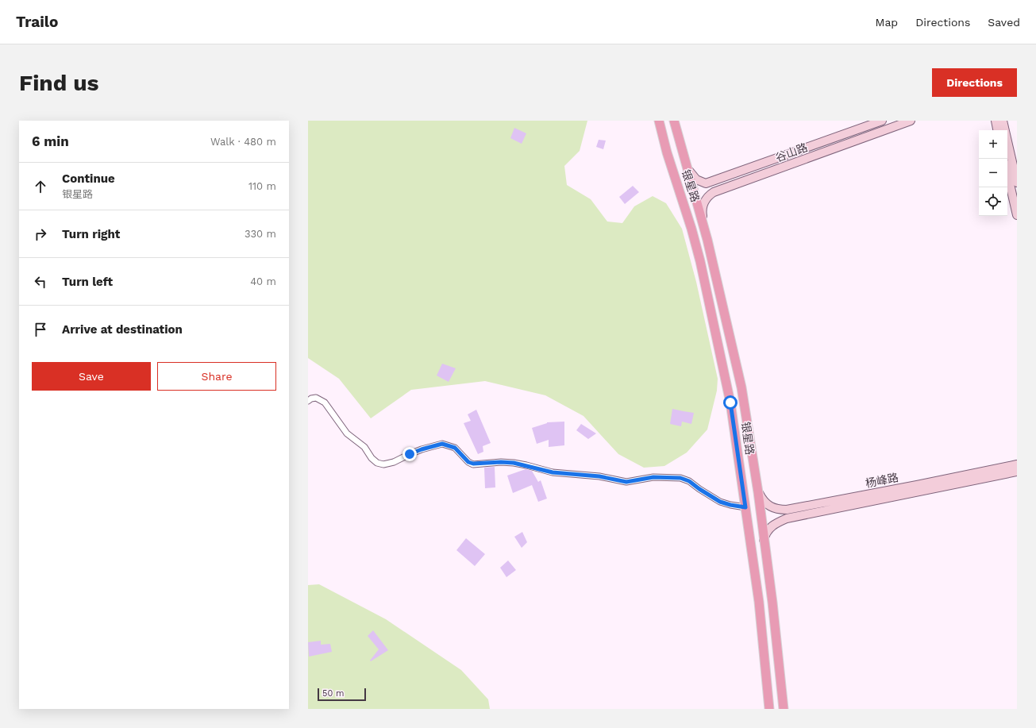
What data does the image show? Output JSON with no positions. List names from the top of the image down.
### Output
{
  "streets": {
    "main road": ["谷山路", "银星路", "杨峰路"]
  },
  "crossings": [
    ["谷山路", "银星路"],
    ["银星路", "杨峰路"]
  ],
  "scale_bar": "50 m",
  "page": {
    "header": "Trailo",
    "nav": ["Map", "Directions", "Saved"],
    "buttons": [
      "Directions",
      ["Save", "Share"]
    ],
    "title": "Find us",
    "heading": ["6 min", "Walk · 480 m"],
    "map_buttons": ["+", "−"],
    "list": [
      ["Continue", "银星路", "110 m"],
      ["Turn right", "330 m"],
      ["Turn left", "40 m"],
      "Arrive at destination"
    ],
    "scale": "50 m"
  }
}
